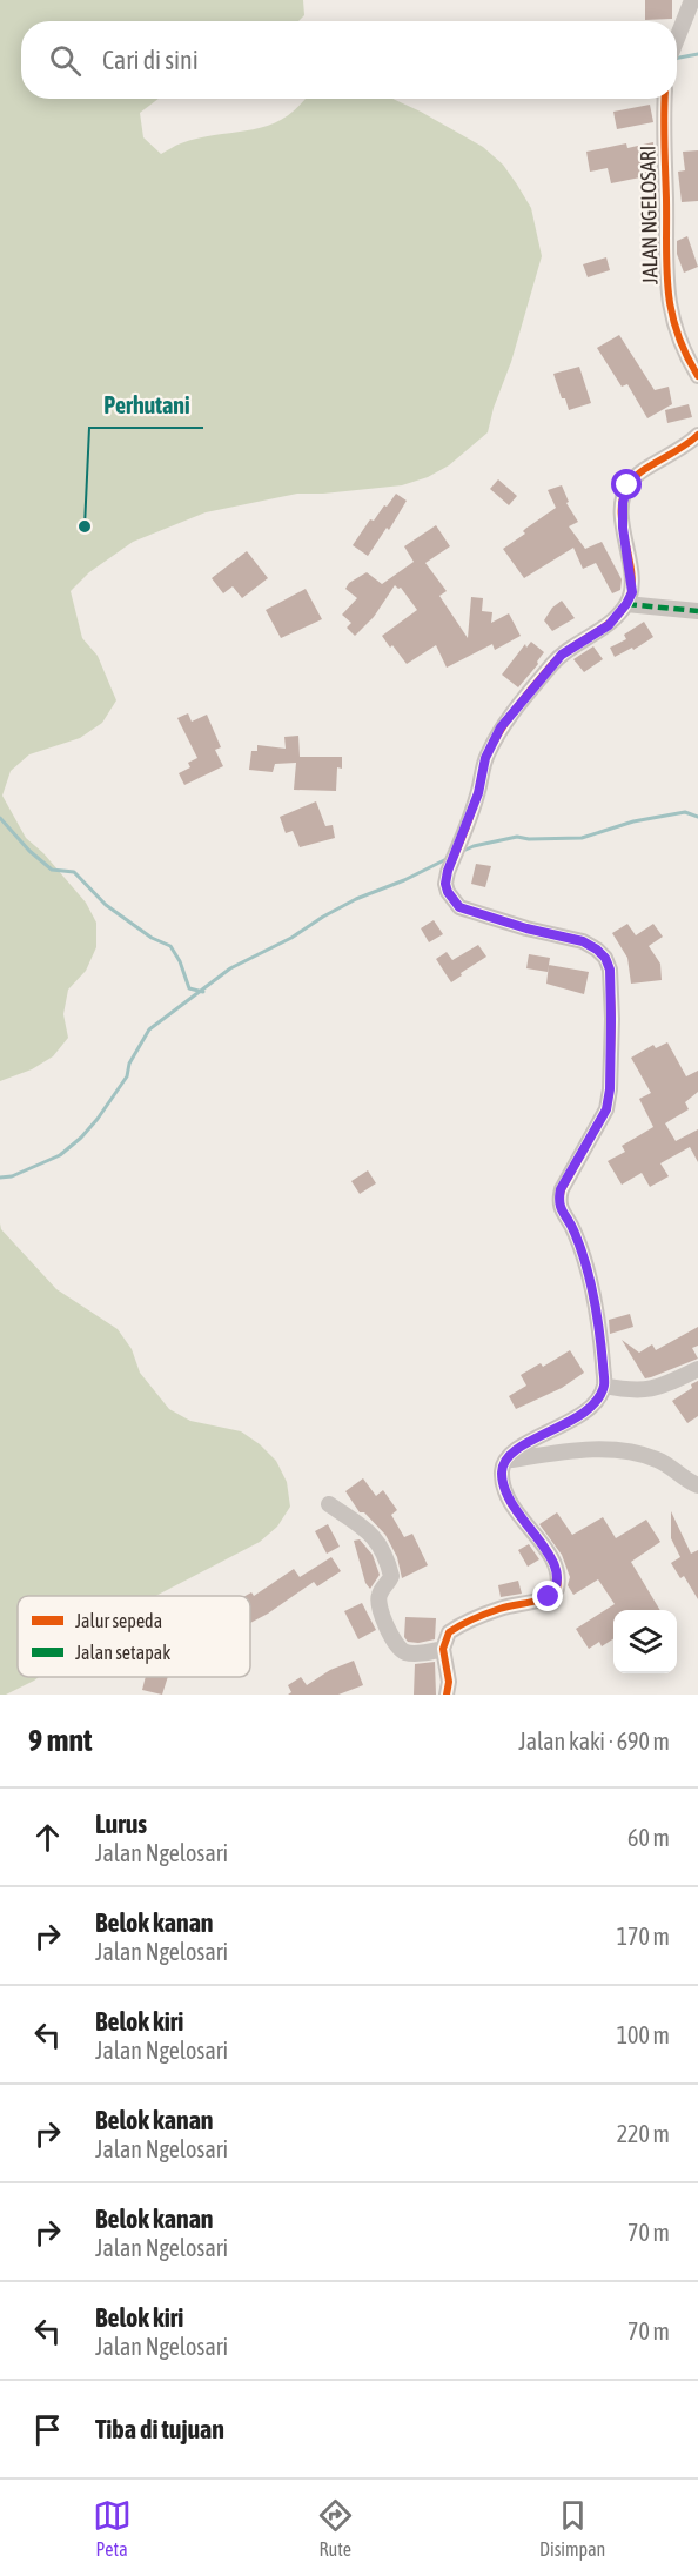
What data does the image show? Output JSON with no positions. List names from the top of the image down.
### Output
{
  "streets": {
    "street": ["JALAN NGELOSARI"]
  },
  "places": ["Perhutani"],
  "legend": ["Jalur sepeda", "Jalan setapak"],
  "page": {
    "search": "Cari di sini",
    "heading": ["9 mnt", "Jalan kaki · 690 m"],
    "list": [
      ["Lurus", "Jalan Ngelosari", "60 m"],
      ["Belok kanan", "Jalan Ngelosari", "170 m"],
      ["Belok kiri", "Jalan Ngelosari", "100 m"],
      ["Belok kanan", "Jalan Ngelosari", "220 m"],
      ["Belok kanan", "Jalan Ngelosari", "70 m"],
      ["Belok kiri", "Jalan Ngelosari", "70 m"],
      "Tiba di tujuan"
    ],
    "nav": ["Peta", "Rute", "Disimpan"]
  }
}
